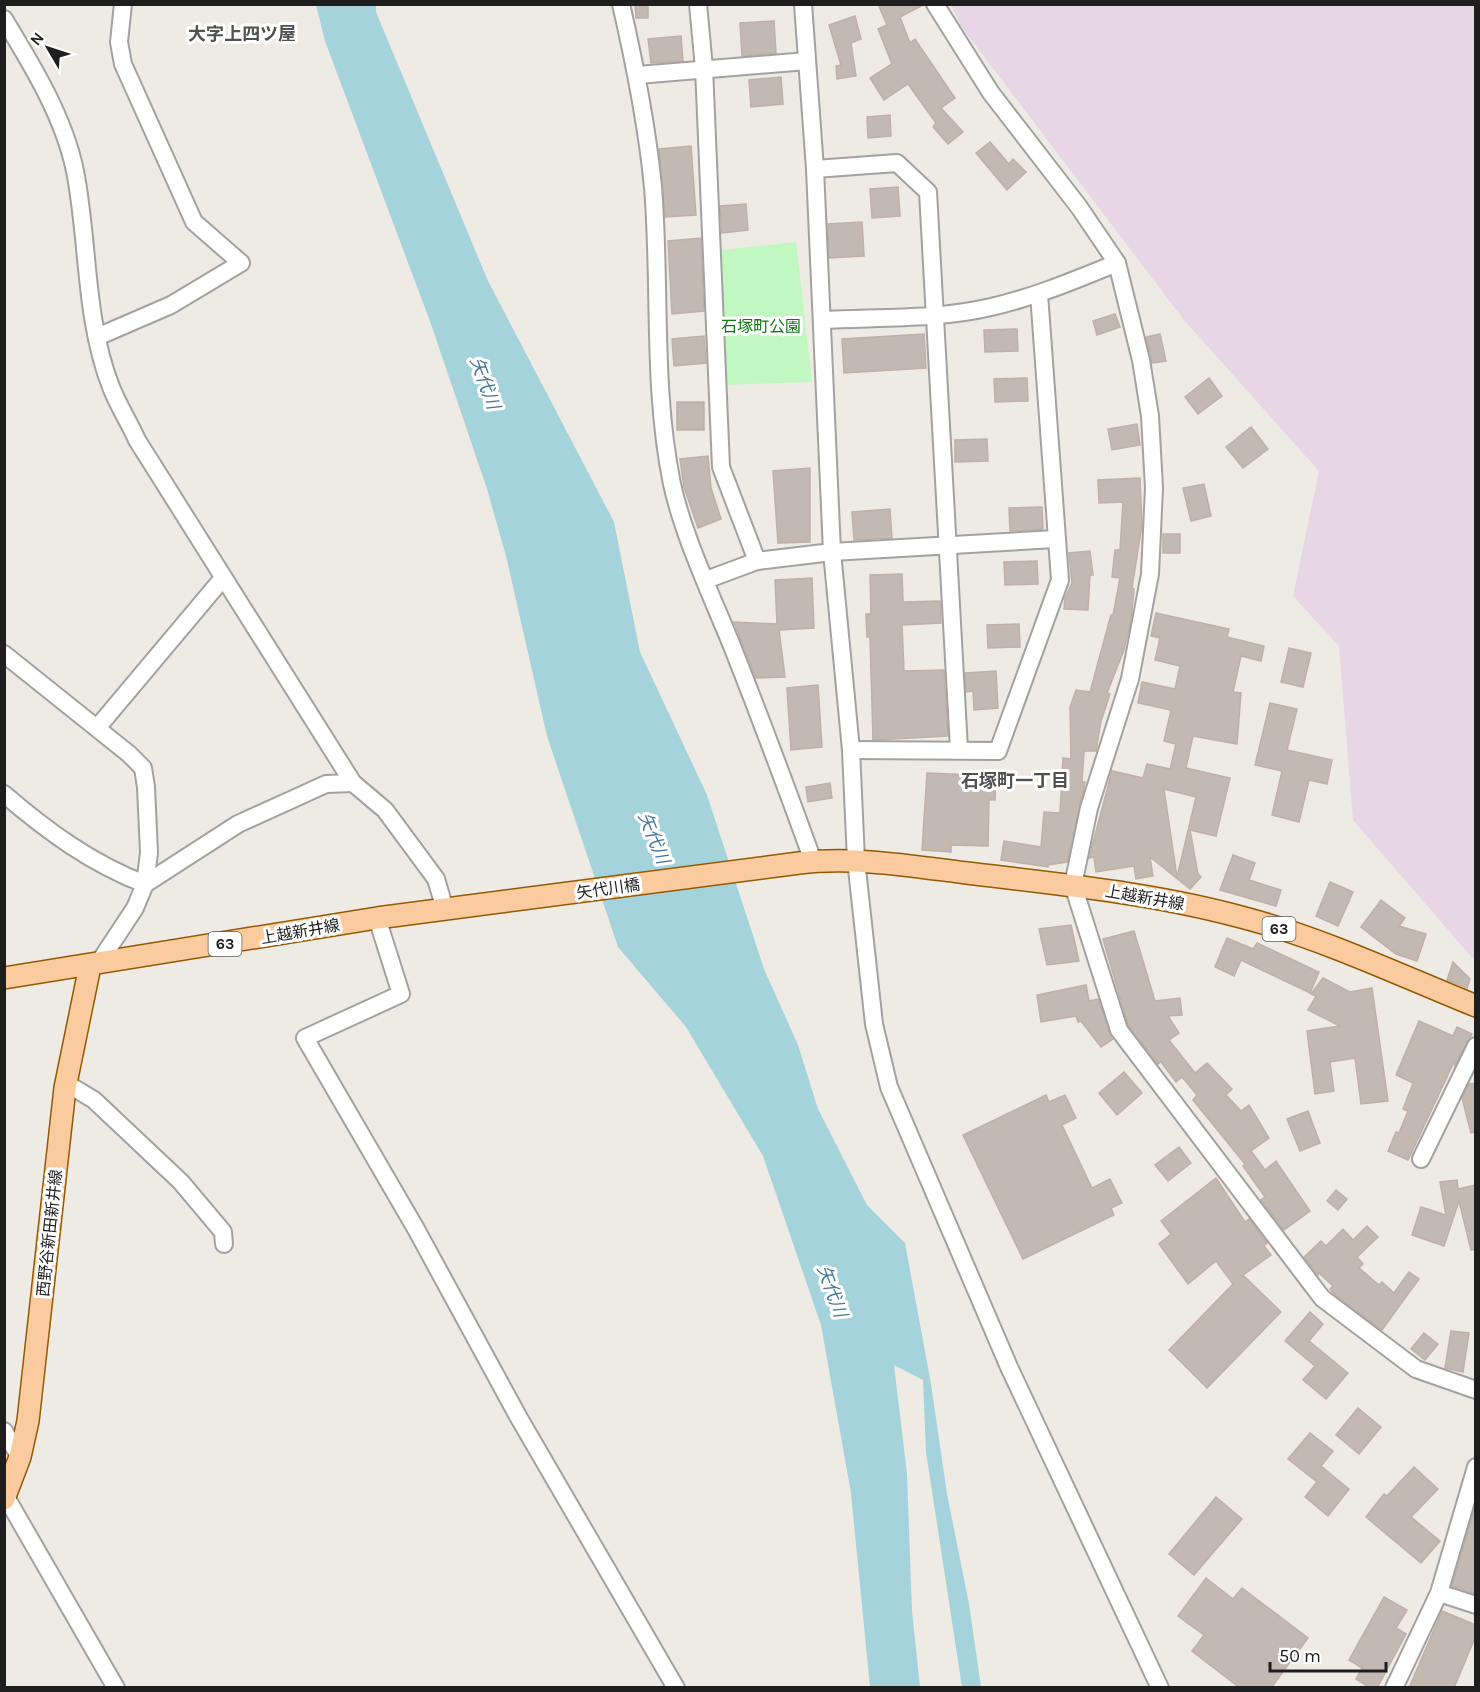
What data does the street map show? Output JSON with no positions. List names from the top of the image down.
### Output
{
  "streets": {
    "main road": [
      "矢代川橋",
      "上越新井線",
      "63",
      "西野谷新田新井線"
    ]
  },
  "crossings": [
    ["矢代川橋", "上越新井線"],
    ["上越新井線", "西野谷新田新井線"]
  ],
  "districts": ["大字上四ツ屋", "石塚町一丁目"],
  "water": ["矢代川"],
  "parks": ["石塚町公園"],
  "scale_bar": "50 m",
  "north": "top left"
}
